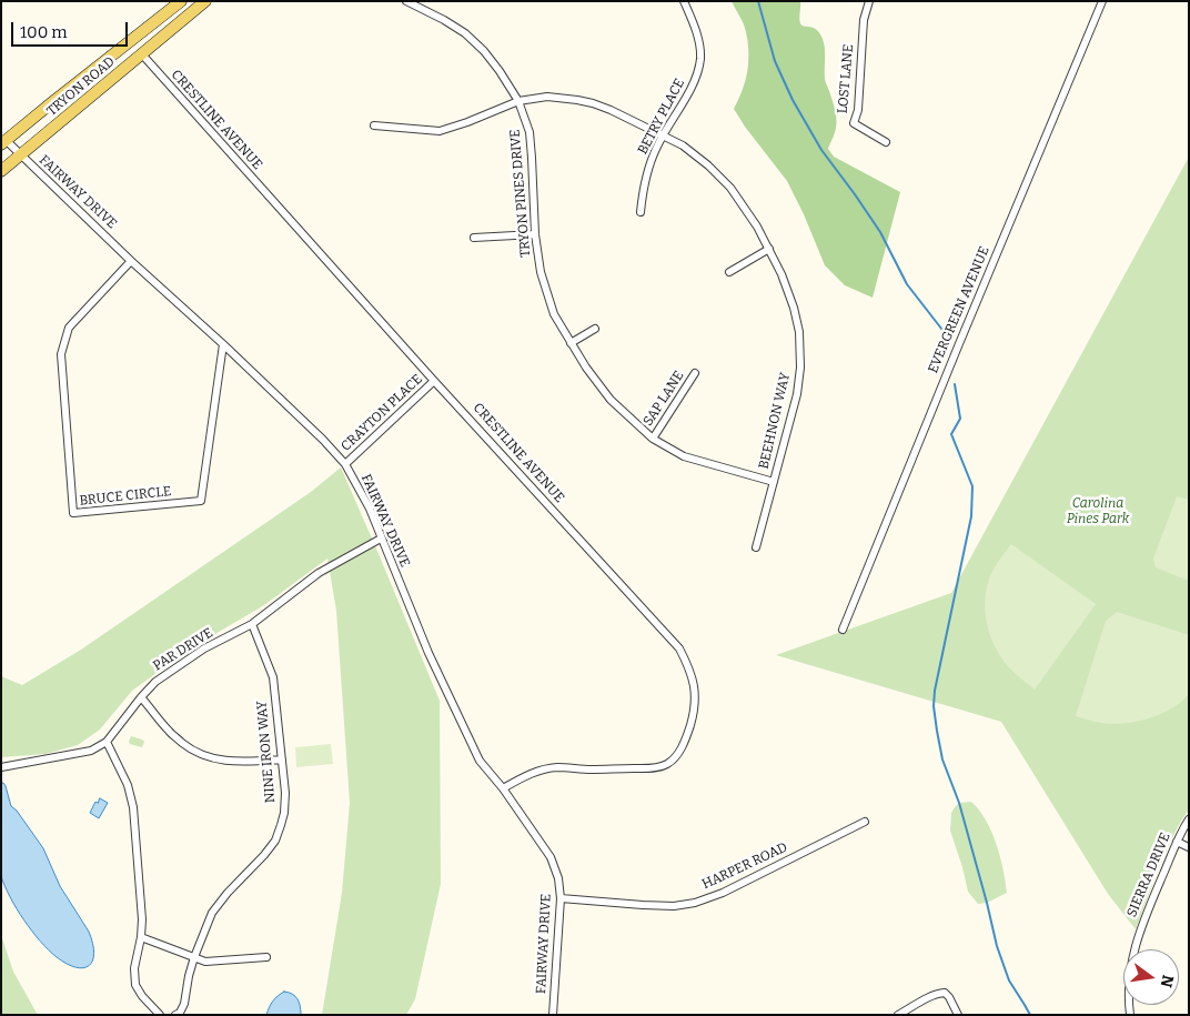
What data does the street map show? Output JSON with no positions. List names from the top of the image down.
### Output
{
  "streets": {
    "main road": ["TRYON ROAD"],
    "street": [
      "LOST LANE",
      "BETRY PLACE",
      "CRESTLINE AVENUE",
      "FAIRWAY DRIVE",
      "TRYON PINES DRIVE",
      "EVERGREEN AVENUE",
      "SAP LANE",
      "CRAYTON PLACE",
      "BEEHNON WAY",
      "BRUCE CIRCLE",
      "PAR DRIVE",
      "NINE IRON WAY",
      "HARPER ROAD",
      "SIERRA DRIVE"
    ]
  },
  "crossings": [
    ["TRYON ROAD", "CRESTLINE AVENUE"],
    ["TRYON ROAD", "FAIRWAY DRIVE"],
    ["BETRY PLACE", "BEEHNON WAY"],
    ["CRESTLINE AVENUE", "FAIRWAY DRIVE"],
    ["CRESTLINE AVENUE", "CRAYTON PLACE"],
    ["FAIRWAY DRIVE", "CRAYTON PLACE"],
    ["FAIRWAY DRIVE", "BRUCE CIRCLE"],
    ["FAIRWAY DRIVE", "PAR DRIVE"],
    ["FAIRWAY DRIVE", "HARPER ROAD"],
    ["TRYON PINES DRIVE", "SAP LANE"],
    ["TRYON PINES DRIVE", "BEEHNON WAY"],
    ["PAR DRIVE", "NINE IRON WAY"]
  ],
  "parks": ["Carolina Pines Park"],
  "scale_bar": "100 m",
  "north": "right"
}
